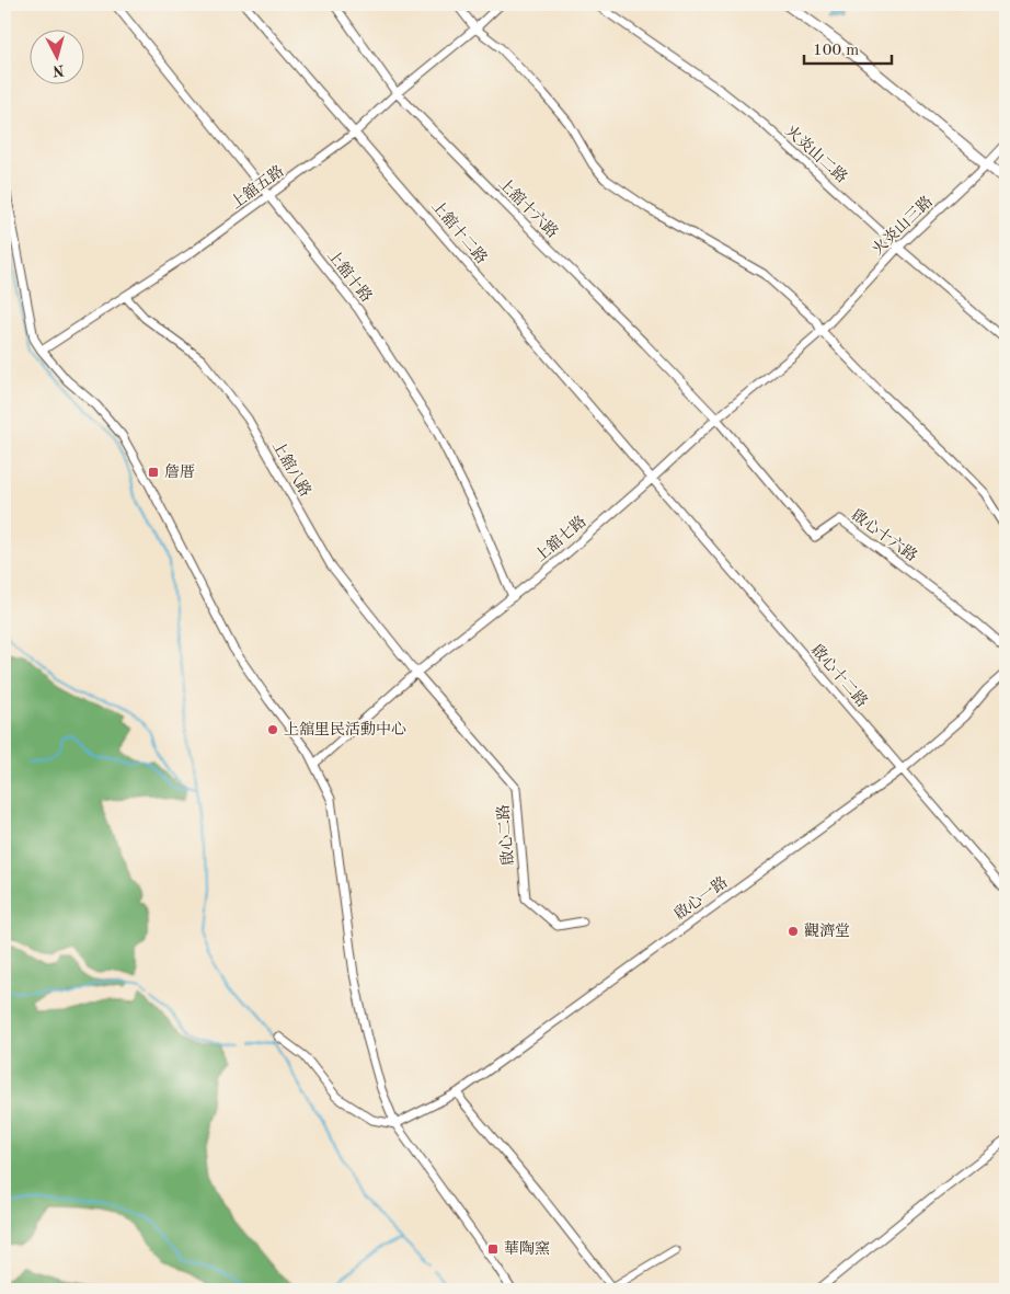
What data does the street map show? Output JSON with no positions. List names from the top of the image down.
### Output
{
  "streets": {
    "street": [
      "火炎山二路",
      "上舘五路",
      "上舘十六路",
      "火炎山三路",
      "上舘十二路",
      "上舘十路",
      "上舘八路",
      "啟心十六路",
      "上舘七路",
      "啟心十二路",
      "啟心二路",
      "啟心一路"
    ]
  },
  "crossings": [
    ["火炎山二路", "火炎山三路"],
    ["上舘五路", "上舘十六路"],
    ["上舘五路", "上舘十二路"],
    ["上舘五路", "上舘十路"],
    ["上舘五路", "上舘八路"],
    ["上舘十六路", "啟心十六路"],
    ["上舘十六路", "上舘七路"],
    ["火炎山三路", "上舘七路"],
    ["上舘十二路", "上舘七路"],
    ["上舘十二路", "啟心十二路"],
    ["上舘十路", "上舘七路"],
    ["上舘八路", "上舘七路"],
    ["上舘八路", "啟心二路"],
    ["啟心十六路", "上舘七路"],
    ["上舘七路", "啟心十二路"],
    ["上舘七路", "啟心二路"],
    ["啟心十二路", "啟心一路"]
  ],
  "places": {
    "transit": ["詹厝", "華陶窯"],
    "other": ["上舘里民活動中心", "觀濟堂"]
  },
  "scale_bar": "100 m",
  "north": "bottom"
}
